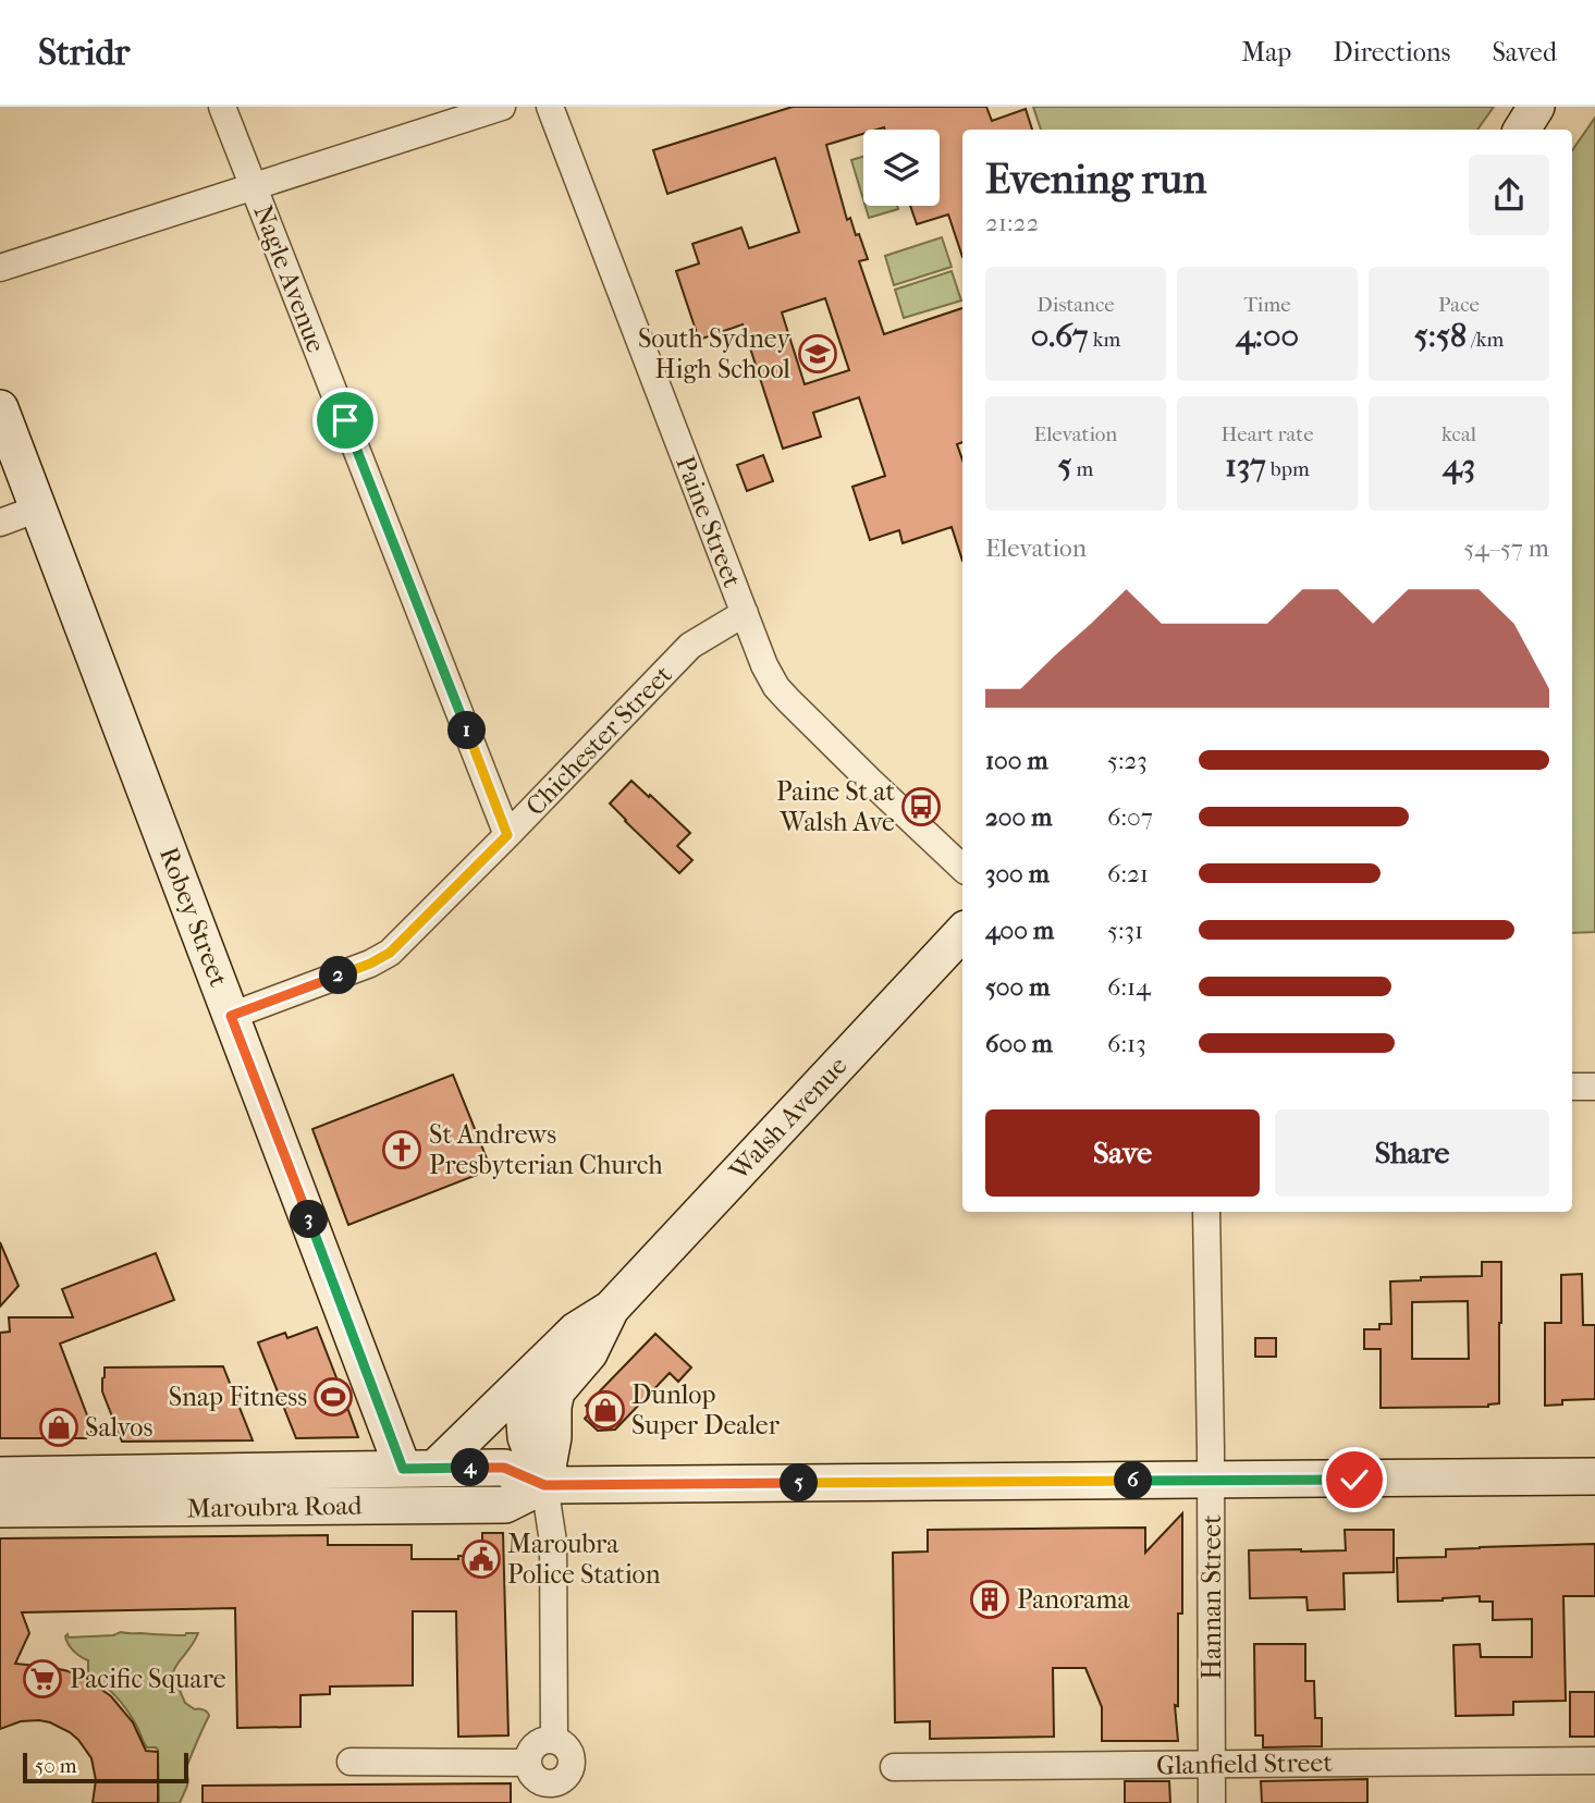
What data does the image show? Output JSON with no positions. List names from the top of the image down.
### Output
{
  "streets": {
    "main road": ["Robey Street", "Walsh Avenue", "Maroubra Road"],
    "street": [
      "Nagle Avenue",
      "Paine Street",
      "Chichester Street",
      "Hannan Street",
      "Glanfield Street"
    ]
  },
  "crossings": [
    ["Nagle Avenue", "Chichester Street"],
    ["Paine Street", "Chichester Street"],
    ["Chichester Street", "Robey Street"],
    ["Robey Street", "Walsh Avenue"],
    ["Robey Street", "Maroubra Road"],
    ["Walsh Avenue", "Maroubra Road"],
    ["Maroubra Road", "Hannan Street"],
    ["Hannan Street", "Glanfield Street"]
  ],
  "places": {
    "school or university": ["South Sydney High School"],
    "bus stop": ["Paine St at Walsh Ave"],
    "church": ["St Andrews Presbyterian Church"],
    "sports": ["Snap Fitness"],
    "shop": ["Dunlop Super Dealer", "Salvos"],
    "public building": ["Maroubra Police Station"],
    "building": ["Panorama"],
    "supermarket": ["Pacific Square"]
  },
  "scale_bar": "50 m",
  "page": {
    "header": "Stridr",
    "nav": ["Map", "Directions", "Saved"],
    "heading": ["Evening run", "21:22"],
    "stats": [
      ["Distance", "0.67 km"],
      ["Time", "4:00"],
      ["Pace", "5:58 /km"],
      ["Elevation", "5 m"],
      ["Heart rate", "137 bpm"],
      ["kcal", "43"]
    ],
    "chart": ["Elevation", "54–57 m"],
    "pins": [
      "1",
      "2",
      "3",
      "4",
      "6",
      "5"
    ],
    "list": [
      {
        "name": "100 m",
        "note": "5:23"
      },
      {
        "name": "200 m",
        "note": "6:07"
      },
      {
        "name": "300 m",
        "note": "6:21"
      },
      {
        "name": "400 m",
        "note": "5:31"
      },
      {
        "name": "500 m",
        "note": "6:14"
      },
      {
        "name": "600 m",
        "note": "6:13"
      }
    ],
    "buttons": ["Save", "Share"],
    "scale": "50 m"
  }
}
